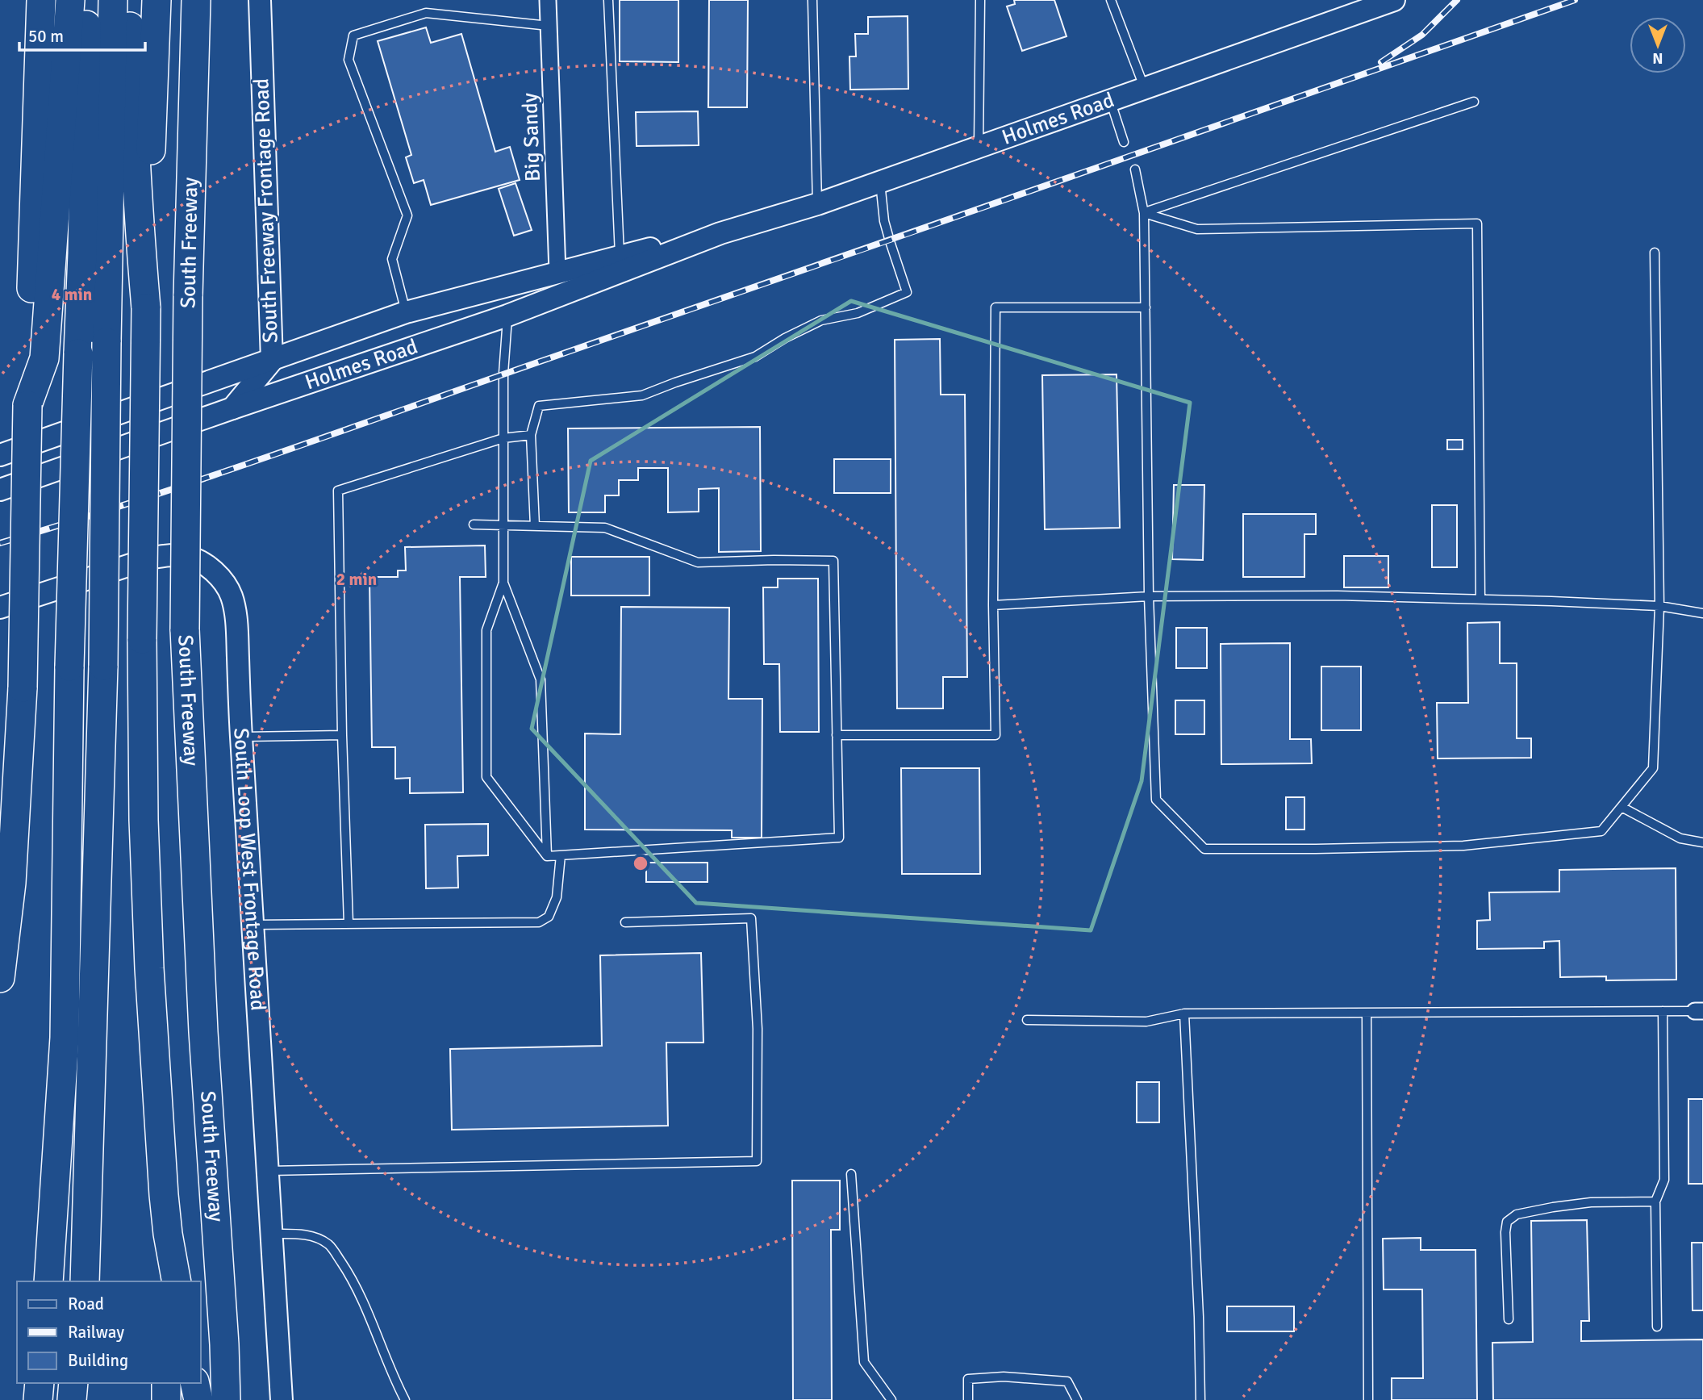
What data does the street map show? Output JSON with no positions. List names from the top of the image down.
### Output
{
  "streets": {
    "highway": ["South Freeway"],
    "main road": ["Holmes Road", "South Freeway Frontage Road", "South Loop West Frontage Road"],
    "street": ["Big Sandy"]
  },
  "crossings": [
    ["Holmes Road", "Big Sandy"],
    ["Holmes Road", "South Freeway Frontage Road"]
  ],
  "legend": ["Road", "Railway", "Building"],
  "scale_bar": "50 m",
  "north": "bottom",
  "rings": ["4 min", "2 min"]
}
